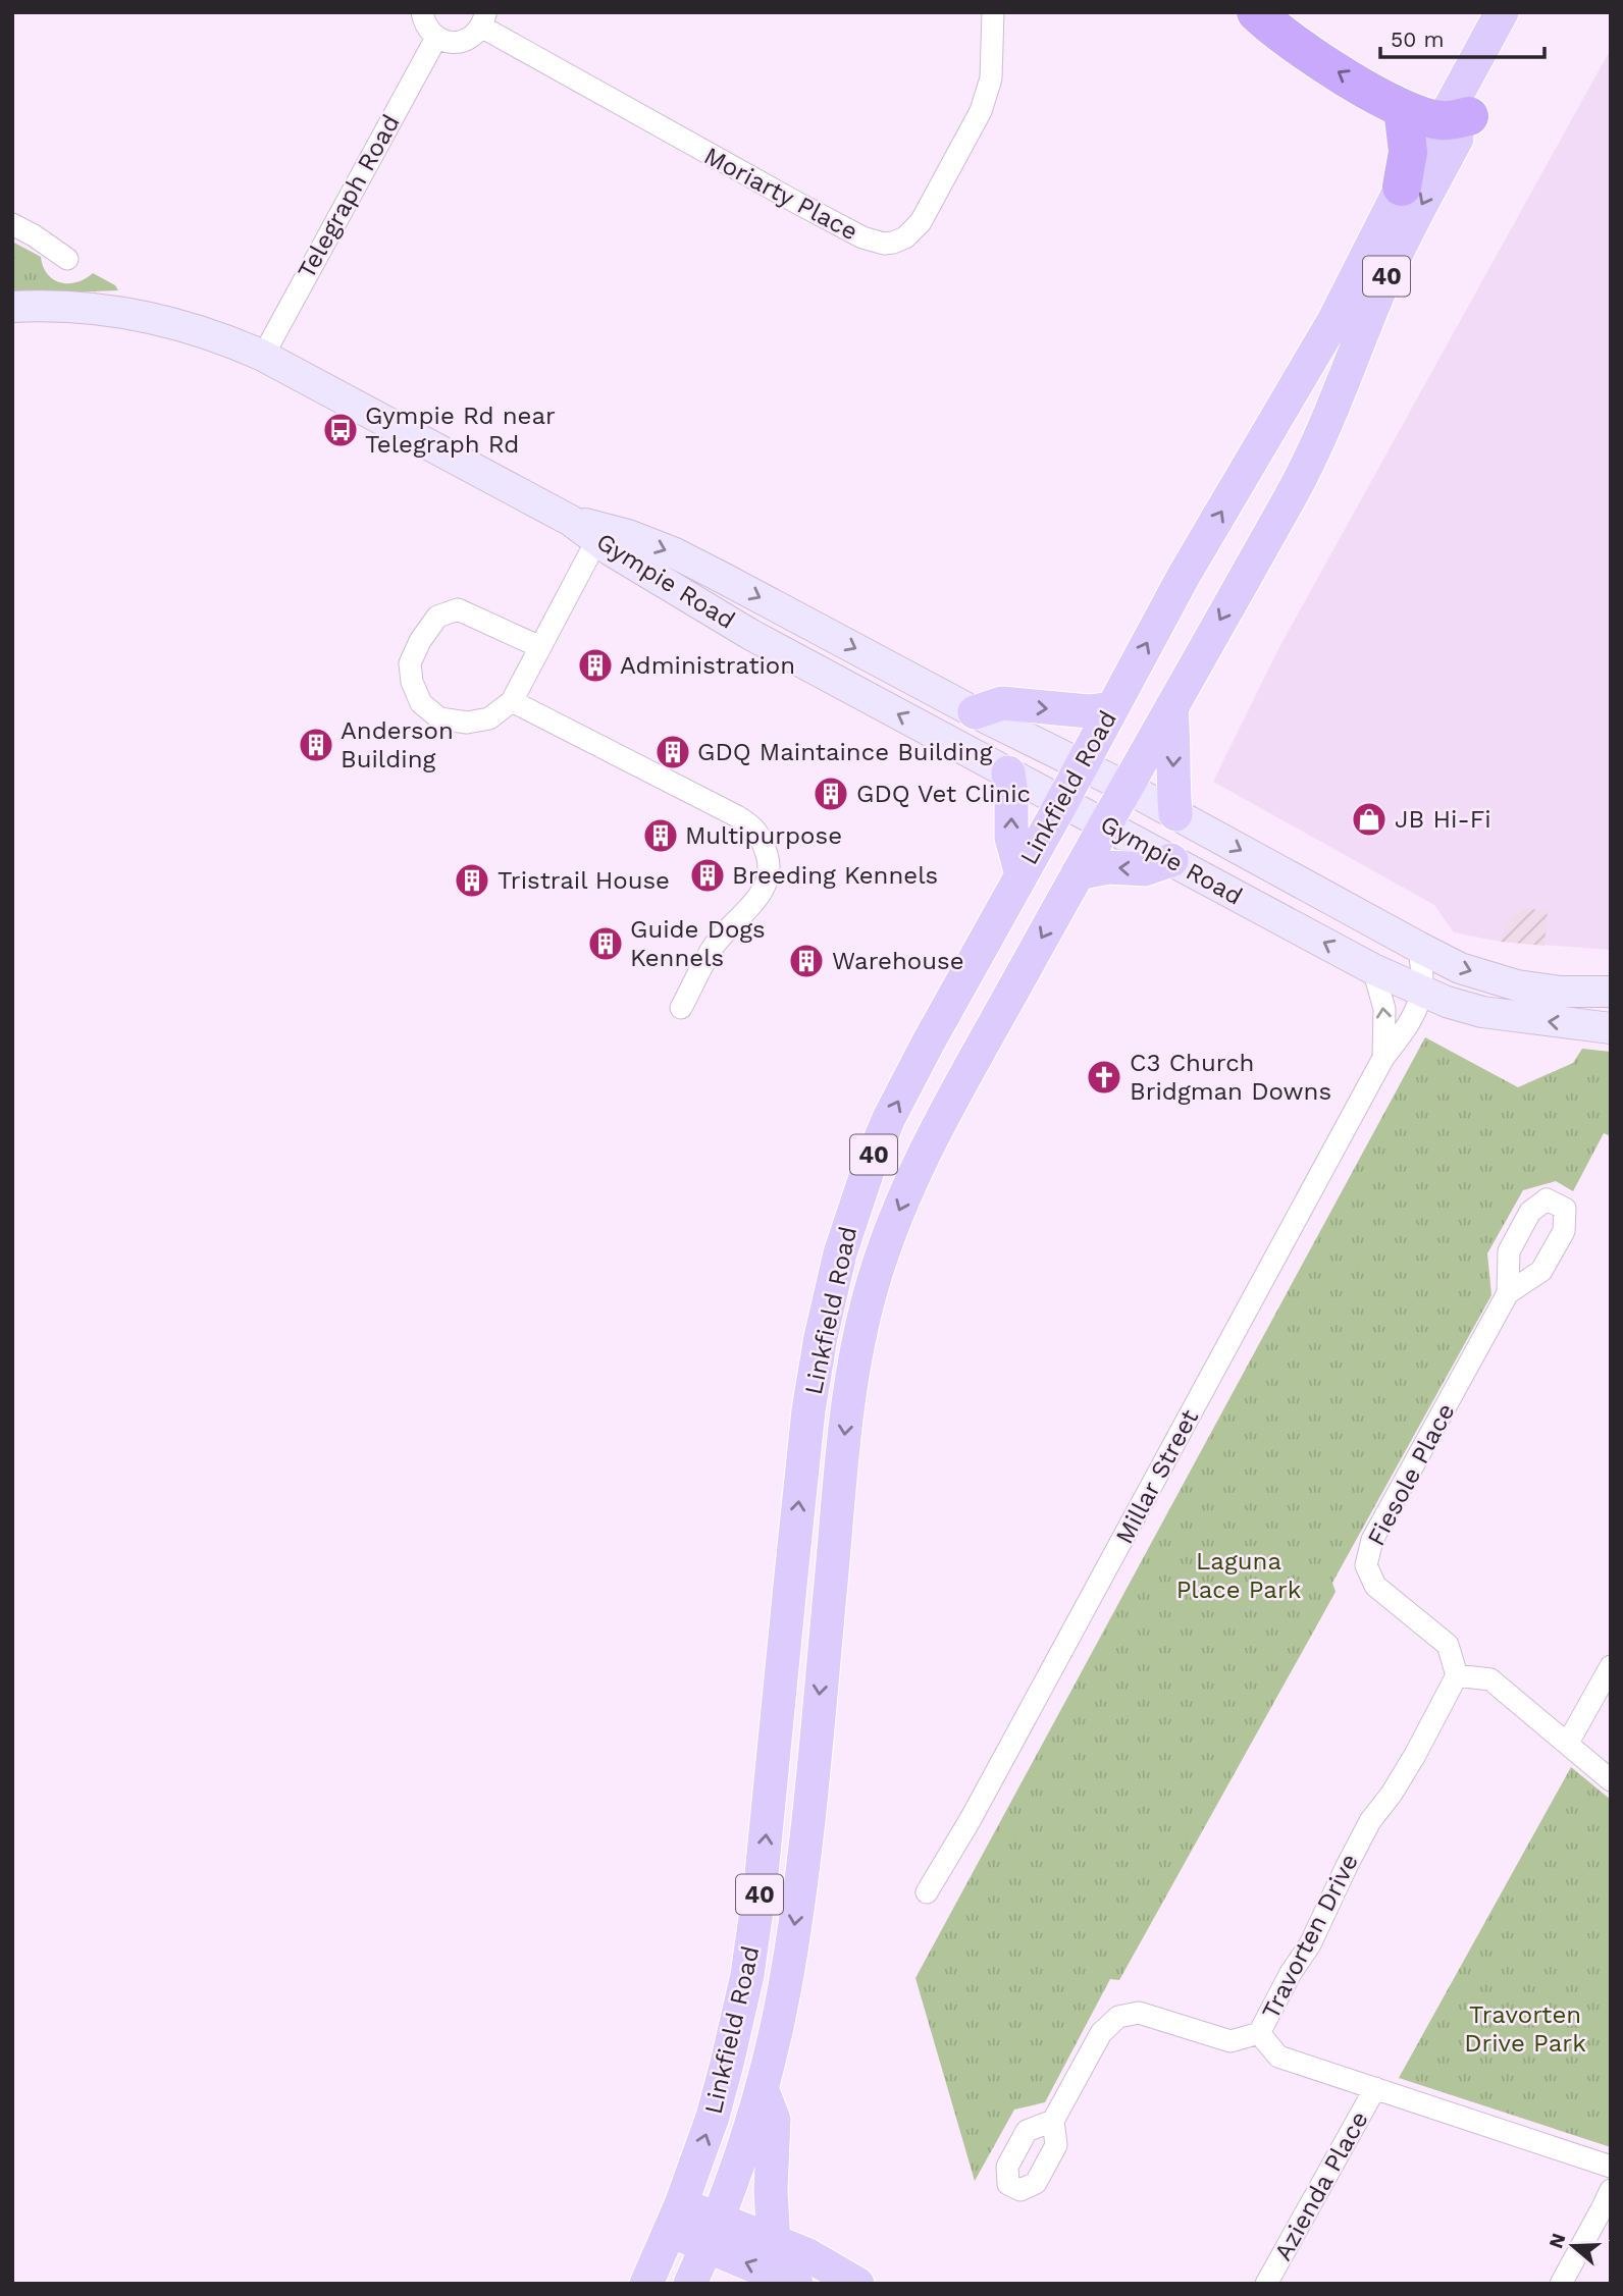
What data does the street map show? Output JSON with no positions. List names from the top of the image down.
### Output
{
  "streets": {
    "main road": ["40", "Gympie Road", "Linkfield Road"],
    "street": [
      "Moriarty Place",
      "Telegraph Road",
      "Fiesole Place",
      "Millar Street",
      "Travorten Drive",
      "Azienda Place"
    ]
  },
  "crossings": [
    ["Telegraph Road", "Gympie Road"],
    ["Gympie Road", "Linkfield Road"],
    ["Gympie Road", "Millar Street"],
    ["Fiesole Place", "Travorten Drive"],
    ["Travorten Drive", "Azienda Place"]
  ],
  "parks": ["Laguna Place Park", "Travorten Drive Park"],
  "places": {
    "bus stop": ["Gympie Rd near Telegraph Rd"],
    "building": [
      "Administration",
      "Anderson Building",
      "GDQ Maintaince Building",
      "GDQ Vet Clinic",
      "Multipurpose",
      "Breeding Kennels",
      "Tristrail House",
      "Guide Dogs Kennels",
      "Warehouse"
    ],
    "shop": ["JB Hi-Fi"],
    "church": ["C3 Church Bridgman Downs"]
  },
  "scale_bar": "50 m",
  "north": "left"
}
